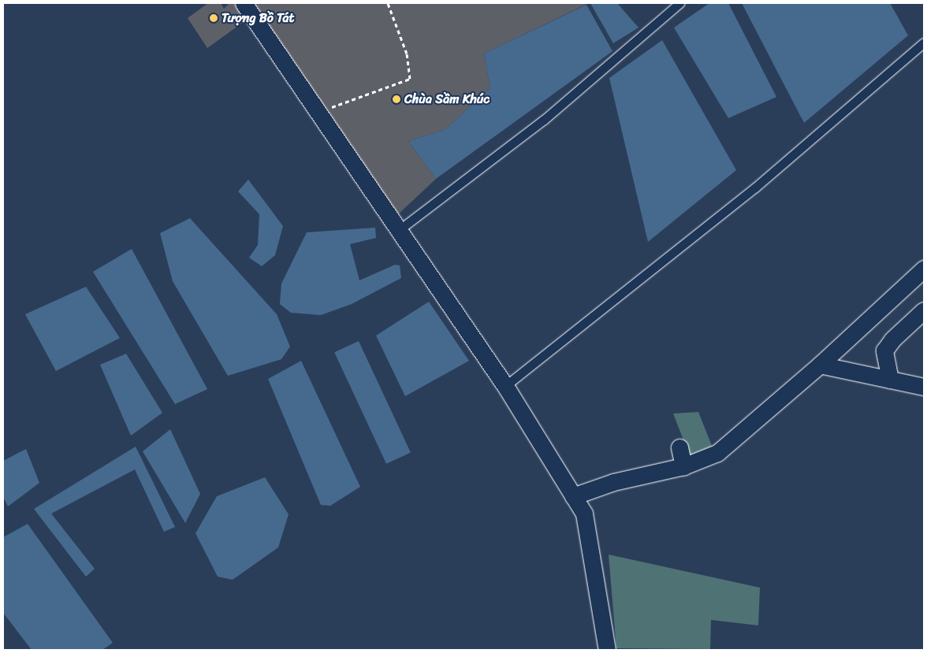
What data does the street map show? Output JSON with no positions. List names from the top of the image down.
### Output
{
  "places": ["Tượng Bồ Tát", "Chùa Sầm Khúc"]
}
